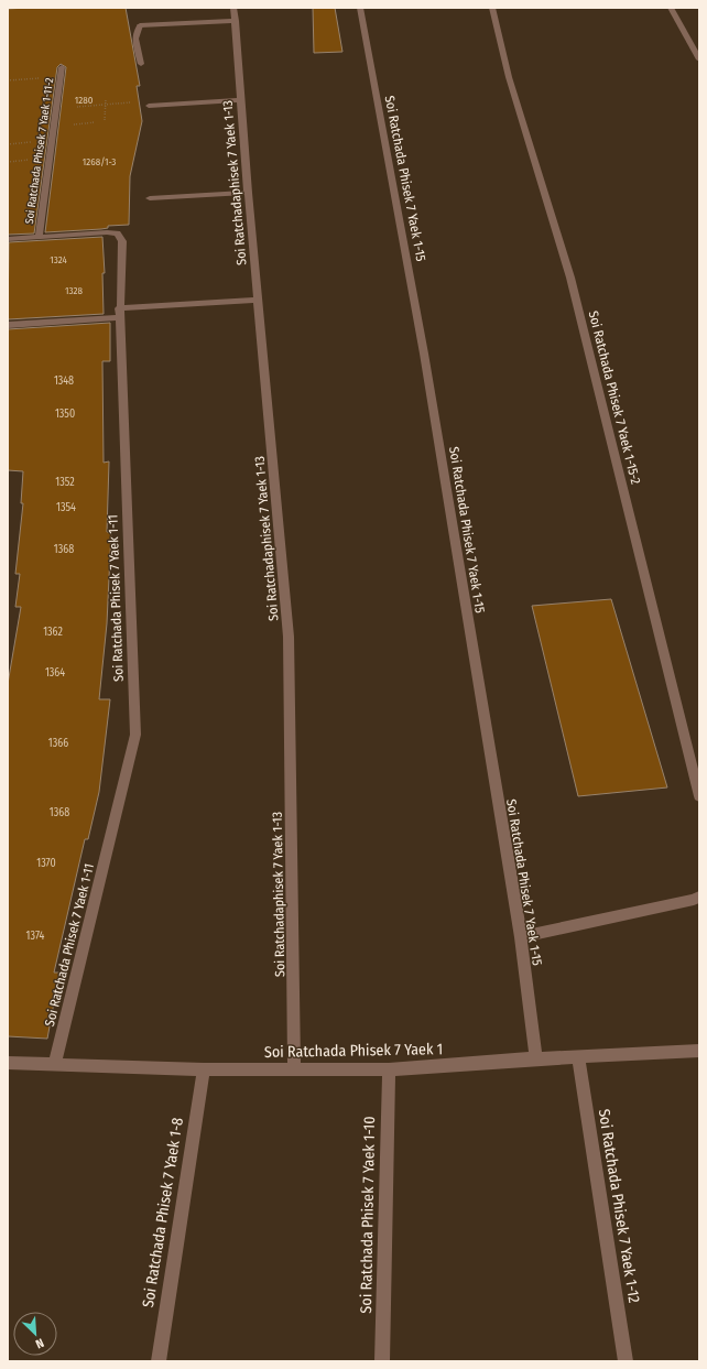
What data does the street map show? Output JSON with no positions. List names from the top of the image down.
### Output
{
  "streets": {
    "street": [
      "Soi Ratchada Phisek 7 Yaek 1-11-2",
      "Soi Ratchada Phisek 7 Yaek 1-15",
      "Soi Ratchadaphisek 7 Yaek 1-13",
      "Soi Ratchada Phisek 7 Yaek 1-15-2",
      "Soi Ratchada Phisek 7 Yaek 1-11",
      "Soi Ratchada Phisek 7 Yaek 1",
      "Soi Ratchada Phisek 7 Yaek 1-12",
      "Soi Ratchada Phisek 7 Yaek 1-8",
      "Soi Ratchada Phisek 7 Yaek 1-10"
    ]
  },
  "crossings": [
    ["Soi Ratchada Phisek 7 Yaek 1-11-2", "Soi Ratchada Phisek 7 Yaek 1-11"],
    ["Soi Ratchada Phisek 7 Yaek 1-15", "Soi Ratchada Phisek 7 Yaek 1"],
    ["Soi Ratchadaphisek 7 Yaek 1-13", "Soi Ratchada Phisek 7 Yaek 1"],
    ["Soi Ratchada Phisek 7 Yaek 1-11", "Soi Ratchada Phisek 7 Yaek 1"],
    ["Soi Ratchada Phisek 7 Yaek 1", "Soi Ratchada Phisek 7 Yaek 1-12"],
    ["Soi Ratchada Phisek 7 Yaek 1", "Soi Ratchada Phisek 7 Yaek 1-8"],
    ["Soi Ratchada Phisek 7 Yaek 1", "Soi Ratchada Phisek 7 Yaek 1-10"]
  ],
  "house_numbers": [
    "1280",
    "1268/1-3",
    "1324",
    "1328",
    "1348",
    "1350",
    "1352",
    "1354",
    "1368",
    "1362",
    "1364",
    "1366",
    "1368",
    "1370",
    "1374"
  ],
  "north": "bottom right"
}
